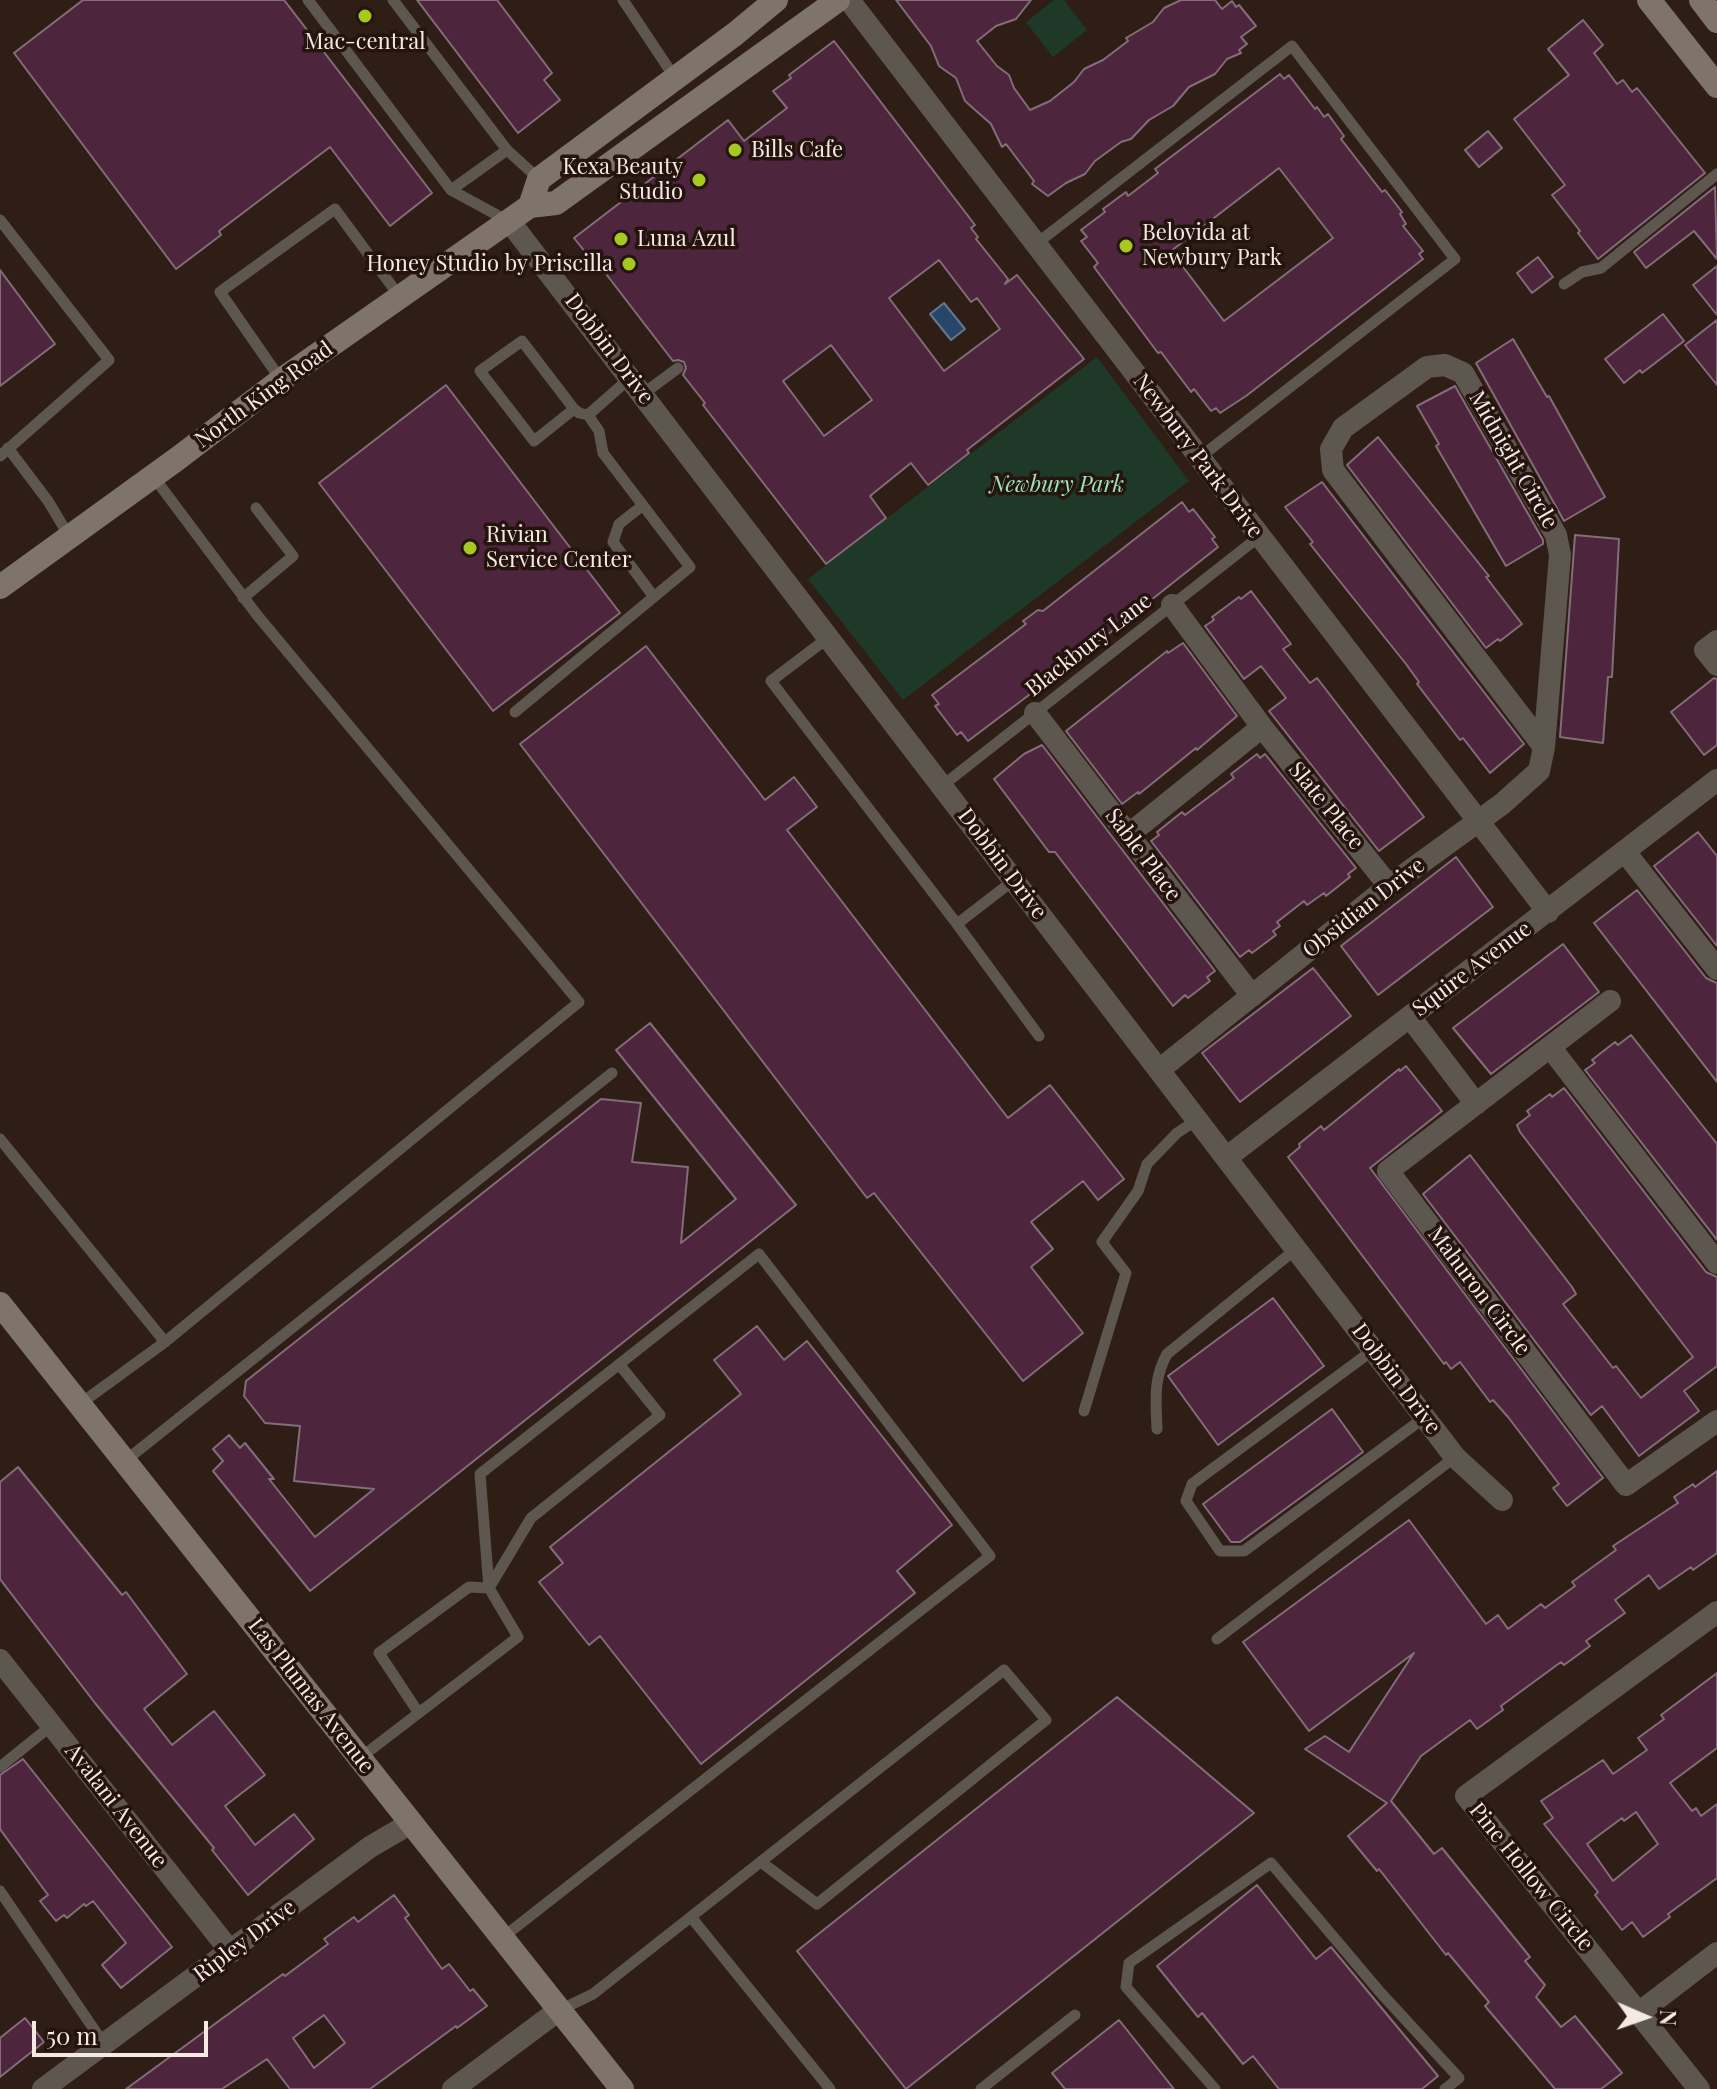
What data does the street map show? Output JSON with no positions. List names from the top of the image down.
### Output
{
  "streets": {
    "main road": ["North King Road", "Las Plumas Avenue"],
    "street": [
      "Dobbin Drive",
      "Newbury Park Drive",
      "Midnight Circle",
      "Slate Place",
      "Sable Place",
      "Obsidian Drive",
      "Squire Avenue",
      "Mahuron Circle",
      "Avalani Avenue",
      "Pine Hollow Circle",
      "Ripley Drive"
    ],
    "lane": ["Blackbury Lane"]
  },
  "crossings": [
    ["Dobbin Drive", "North King Road"],
    ["Dobbin Drive", "Blackbury Lane"],
    ["Dobbin Drive", "Obsidian Drive"],
    ["Dobbin Drive", "Squire Avenue"],
    ["Newbury Park Drive", "Midnight Circle"],
    ["Newbury Park Drive", "Blackbury Lane"],
    ["Newbury Park Drive", "Obsidian Drive"],
    ["Newbury Park Drive", "Squire Avenue"],
    ["Midnight Circle", "Obsidian Drive"],
    ["Blackbury Lane", "Slate Place"],
    ["Blackbury Lane", "Sable Place"],
    ["Slate Place", "Obsidian Drive"],
    ["Sable Place", "Obsidian Drive"],
    ["Las Plumas Avenue", "Ripley Drive"],
    ["Avalani Avenue", "Ripley Drive"]
  ],
  "parks": ["Newbury Park"],
  "places": [
    "Mac-central",
    "Bills Cafe",
    "Kexa Beauty Studio",
    "Luna Azul",
    "Belovida at Newbury Park",
    "Honey Studio by Priscilla",
    "Rivian Service Center"
  ],
  "scale_bar": "50 m",
  "north": "right"
}
